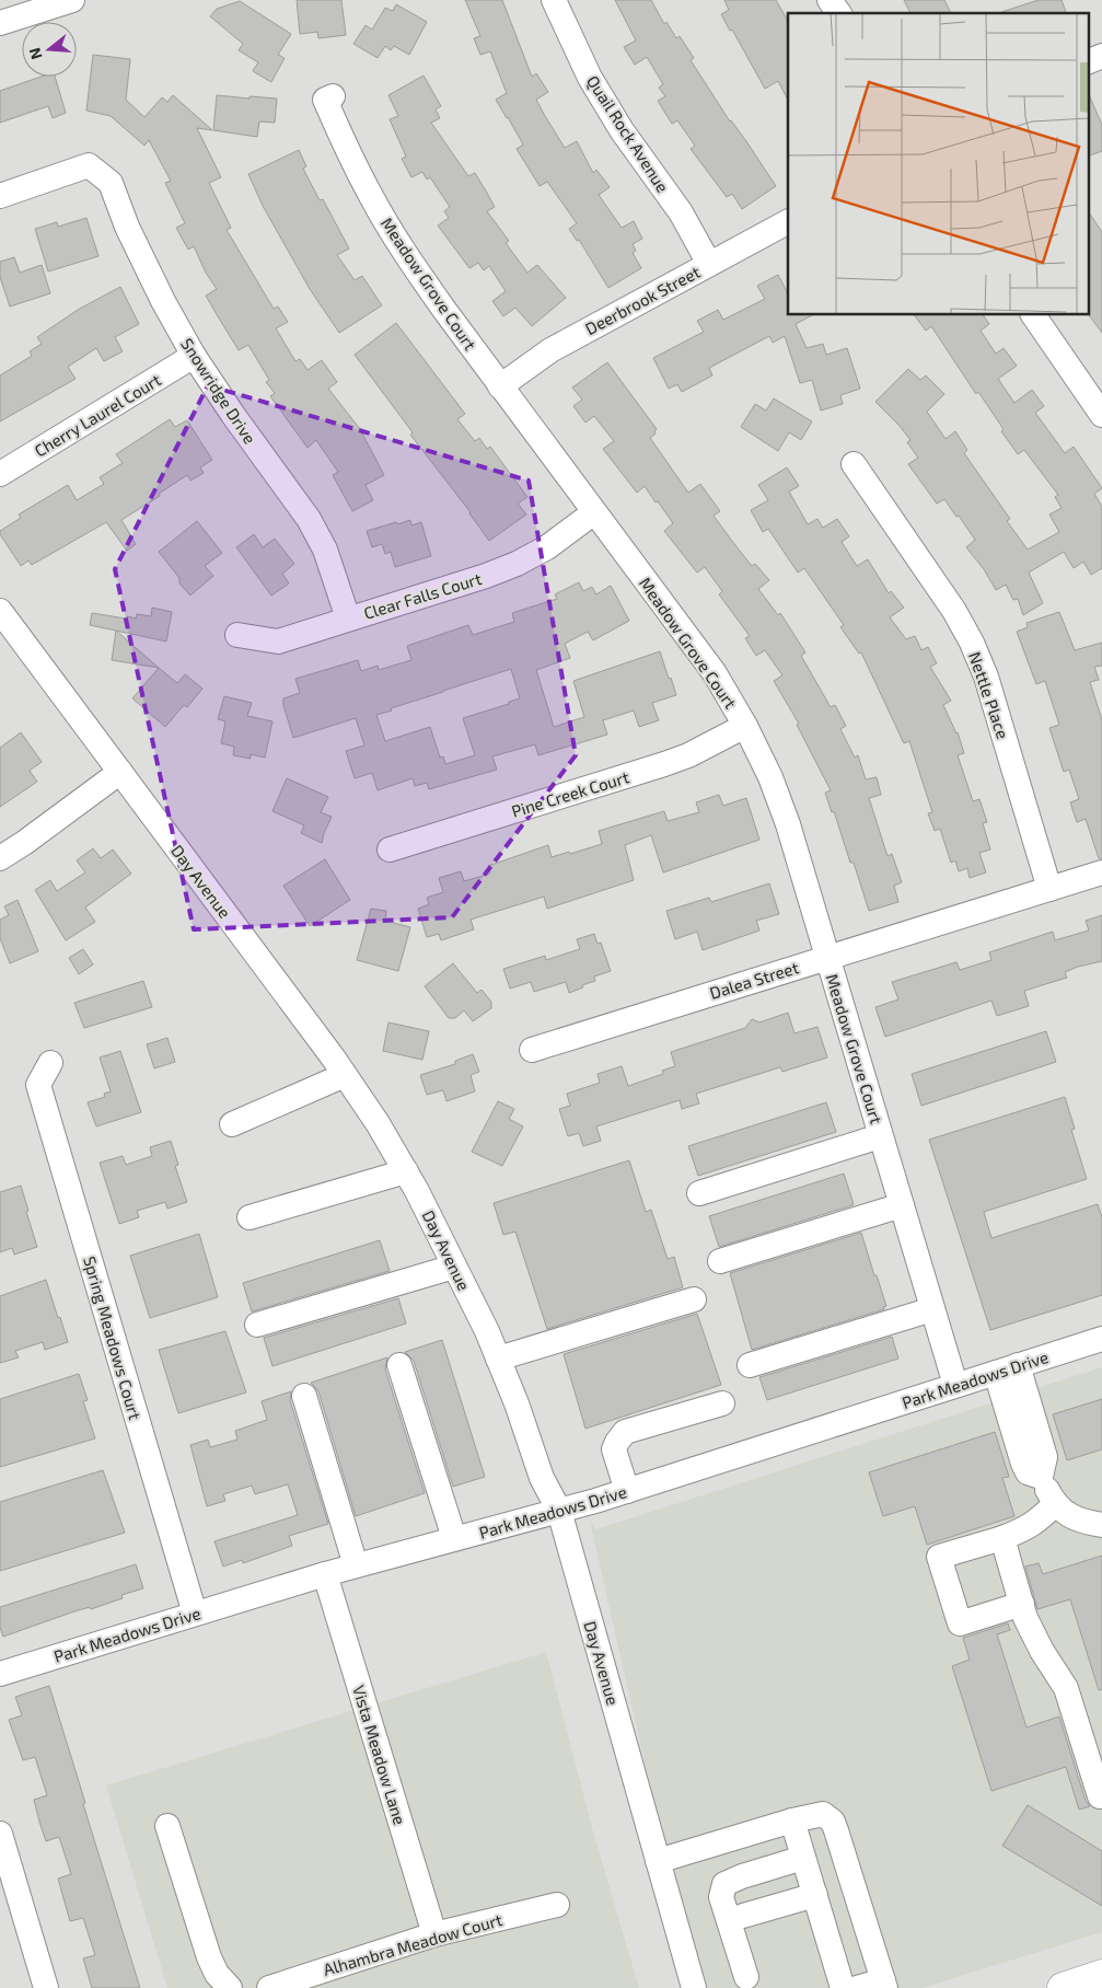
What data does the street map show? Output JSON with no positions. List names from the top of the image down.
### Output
{
  "streets": {
    "street": [
      "Quail Rock Avenue",
      "Meadow Grove Court",
      "Deerbrook Street",
      "Snowridge Drive",
      "Cherry Laurel Court",
      "Clear Falls Court",
      "Nettle Place",
      "Pine Creek Court",
      "Day Avenue",
      "Dalea Street",
      "Spring Meadows Court",
      "Park Meadows Drive",
      "Vista Meadow Lane",
      "Alhambra Meadow Court"
    ]
  },
  "crossings": [
    ["Quail Rock Avenue", "Deerbrook Street"],
    ["Meadow Grove Court", "Deerbrook Street"],
    ["Meadow Grove Court", "Clear Falls Court"],
    ["Meadow Grove Court", "Pine Creek Court"],
    ["Meadow Grove Court", "Dalea Street"],
    ["Meadow Grove Court", "Park Meadows Drive"],
    ["Snowridge Drive", "Cherry Laurel Court"],
    ["Snowridge Drive", "Clear Falls Court"],
    ["Nettle Place", "Dalea Street"],
    ["Day Avenue", "Park Meadows Drive"],
    ["Spring Meadows Court", "Park Meadows Drive"],
    ["Park Meadows Drive", "Vista Meadow Lane"],
    ["Vista Meadow Lane", "Alhambra Meadow Court"]
  ],
  "north": "left"
}
